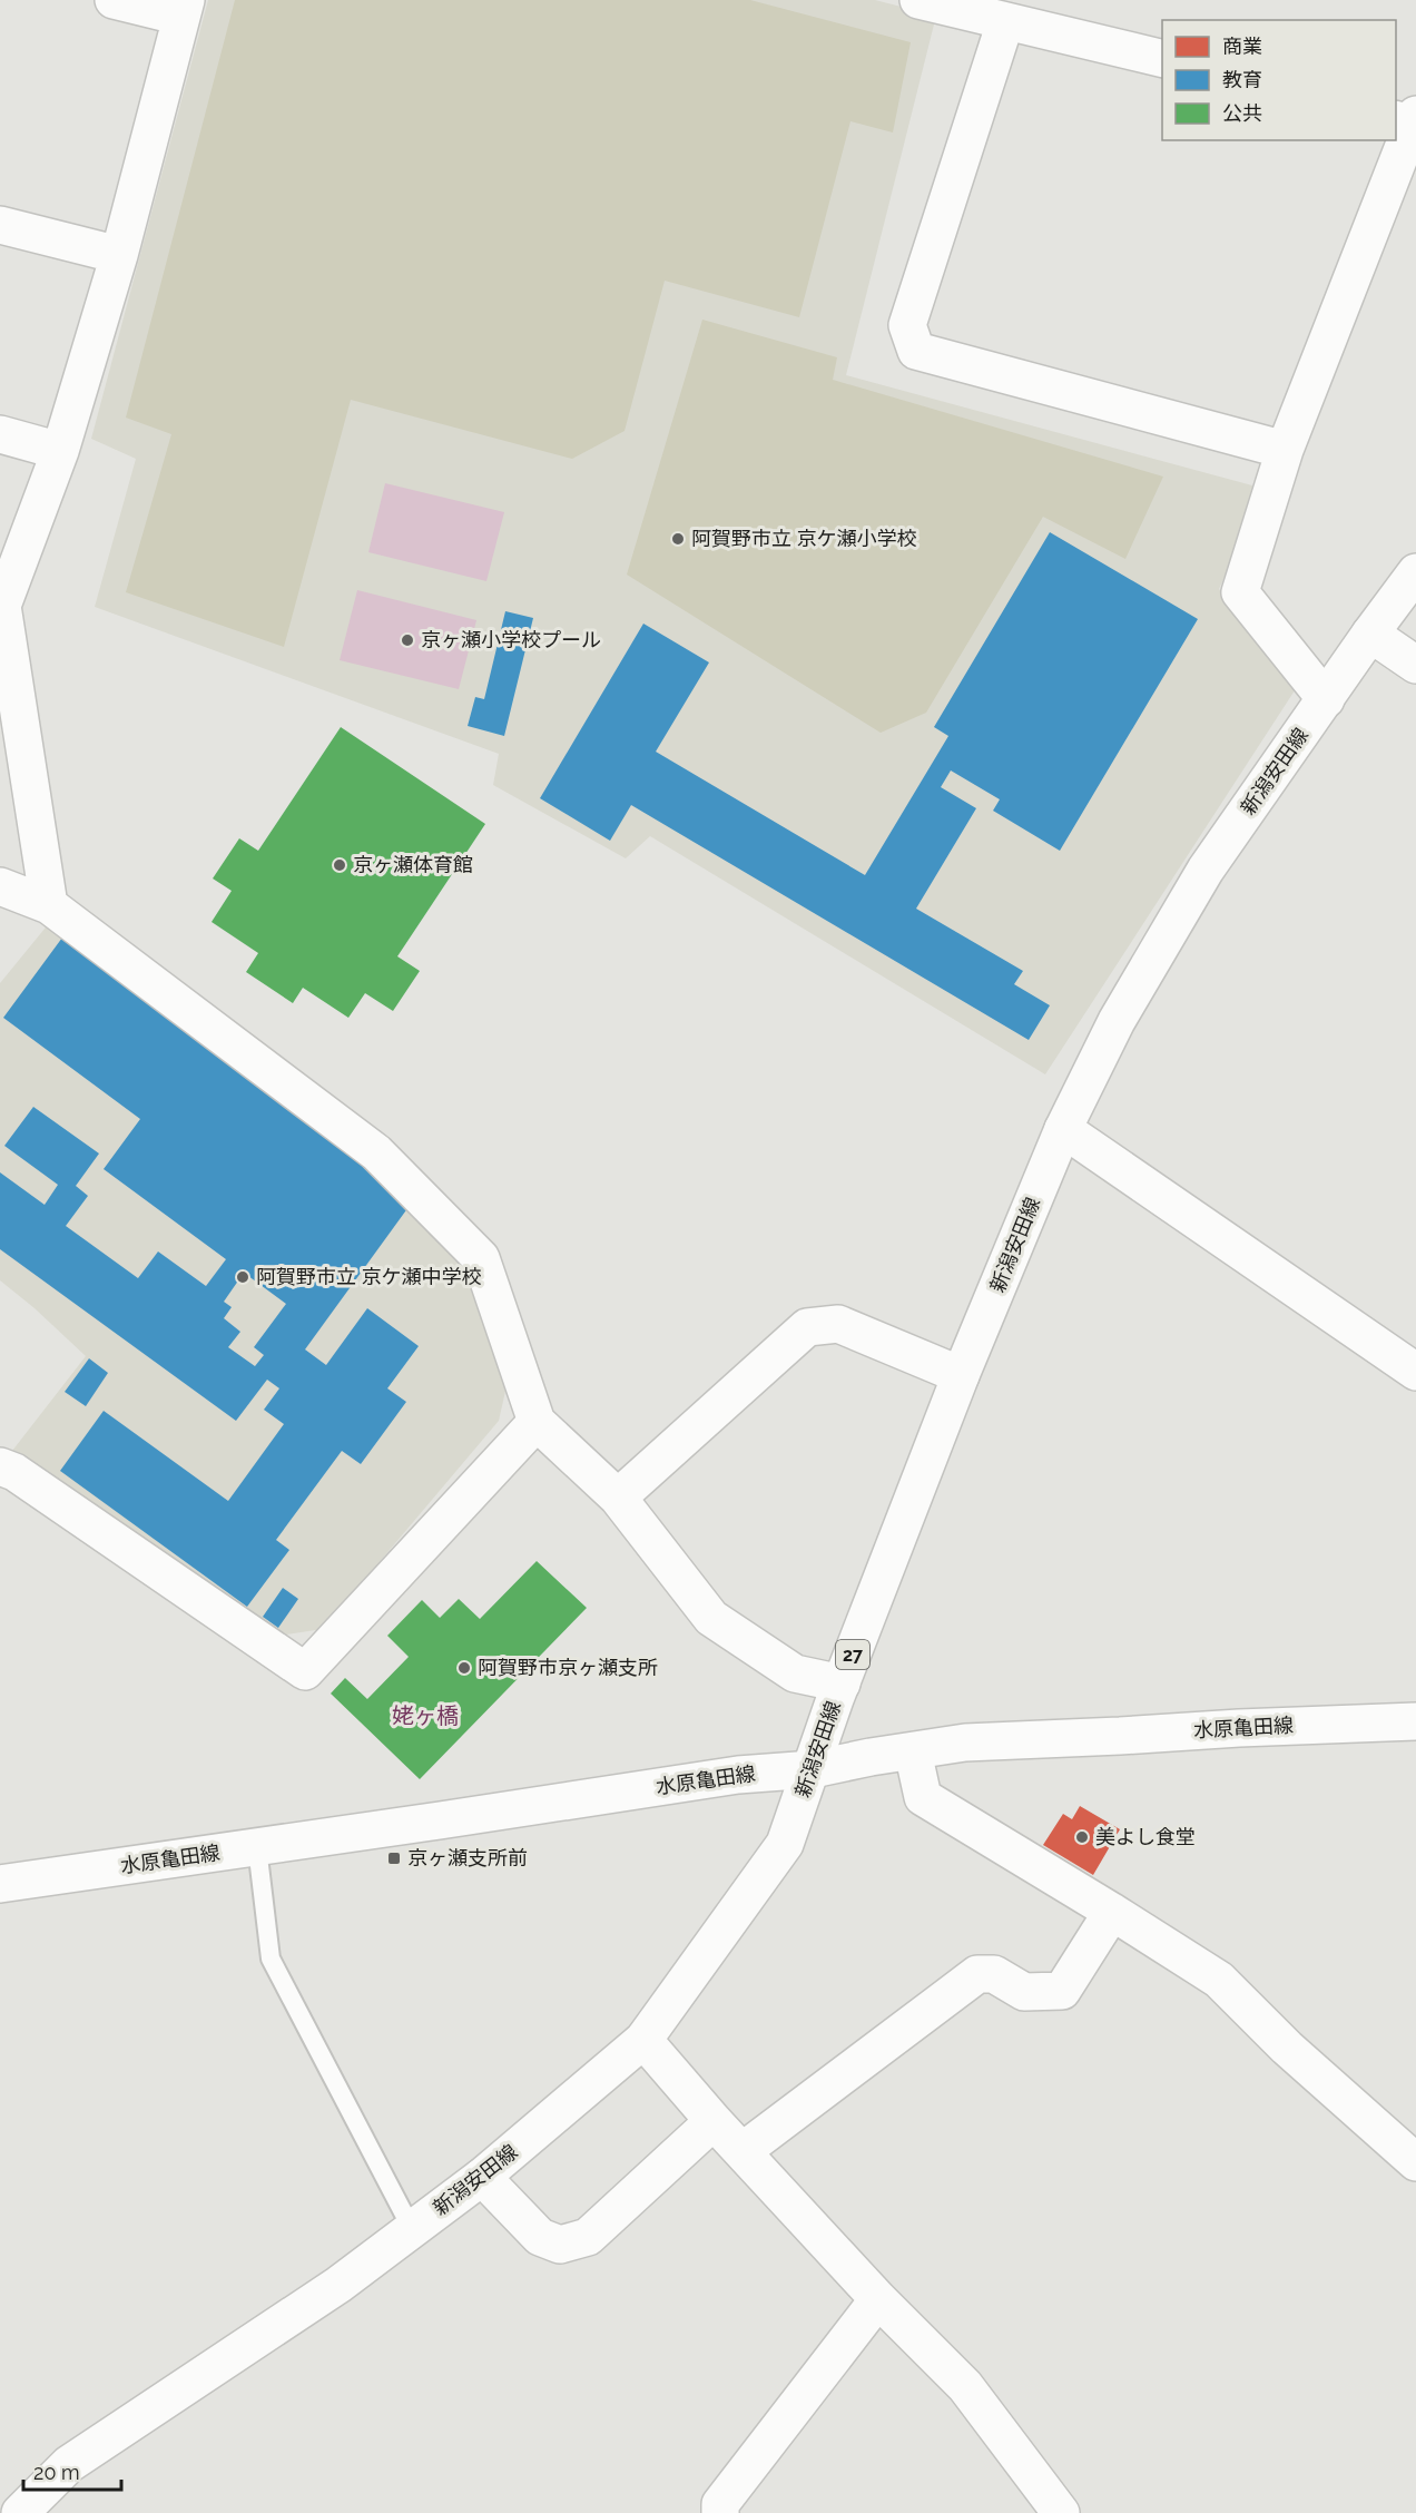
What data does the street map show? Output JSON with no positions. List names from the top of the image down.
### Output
{
  "streets": {
    "street": ["新潟安田線", "27", "水原亀田線"]
  },
  "crossings": [
    ["新潟安田線", "水原亀田線"]
  ],
  "districts": ["姥ヶ橋"],
  "places": {
    "other": [
      "阿賀野市立 京ケ瀬小学校",
      "京ヶ瀬小学校プール",
      "京ヶ瀬体育館",
      "阿賀野市立 京ケ瀬中学校",
      "阿賀野市京ヶ瀬支所",
      "美よし食堂"
    ],
    "transit": ["京ヶ瀬支所前"]
  },
  "legend": ["商業", "教育", "公共"],
  "scale_bar": "20 m"
}
